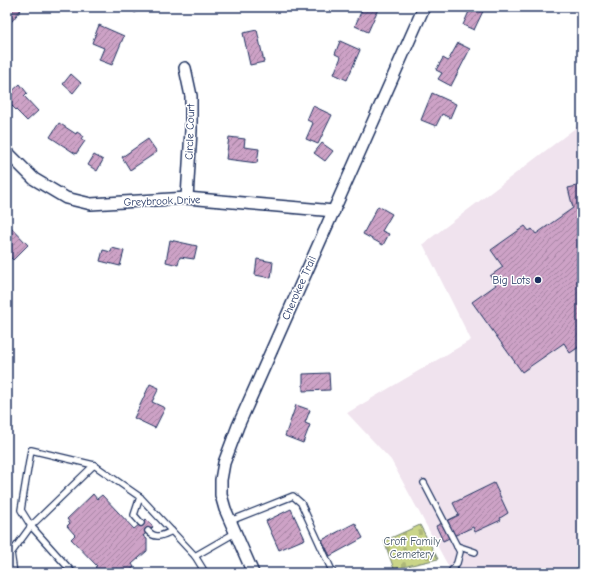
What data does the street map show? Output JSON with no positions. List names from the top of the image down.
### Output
{
  "streets": {
    "street": ["Circle Court", "Greybrook Drive", "Cherokee Trail"]
  },
  "crossings": [
    ["Circle Court", "Greybrook Drive"],
    ["Greybrook Drive", "Cherokee Trail"]
  ],
  "parks": ["Croft Family Cemetery"],
  "places": ["Big Lots"]
}
